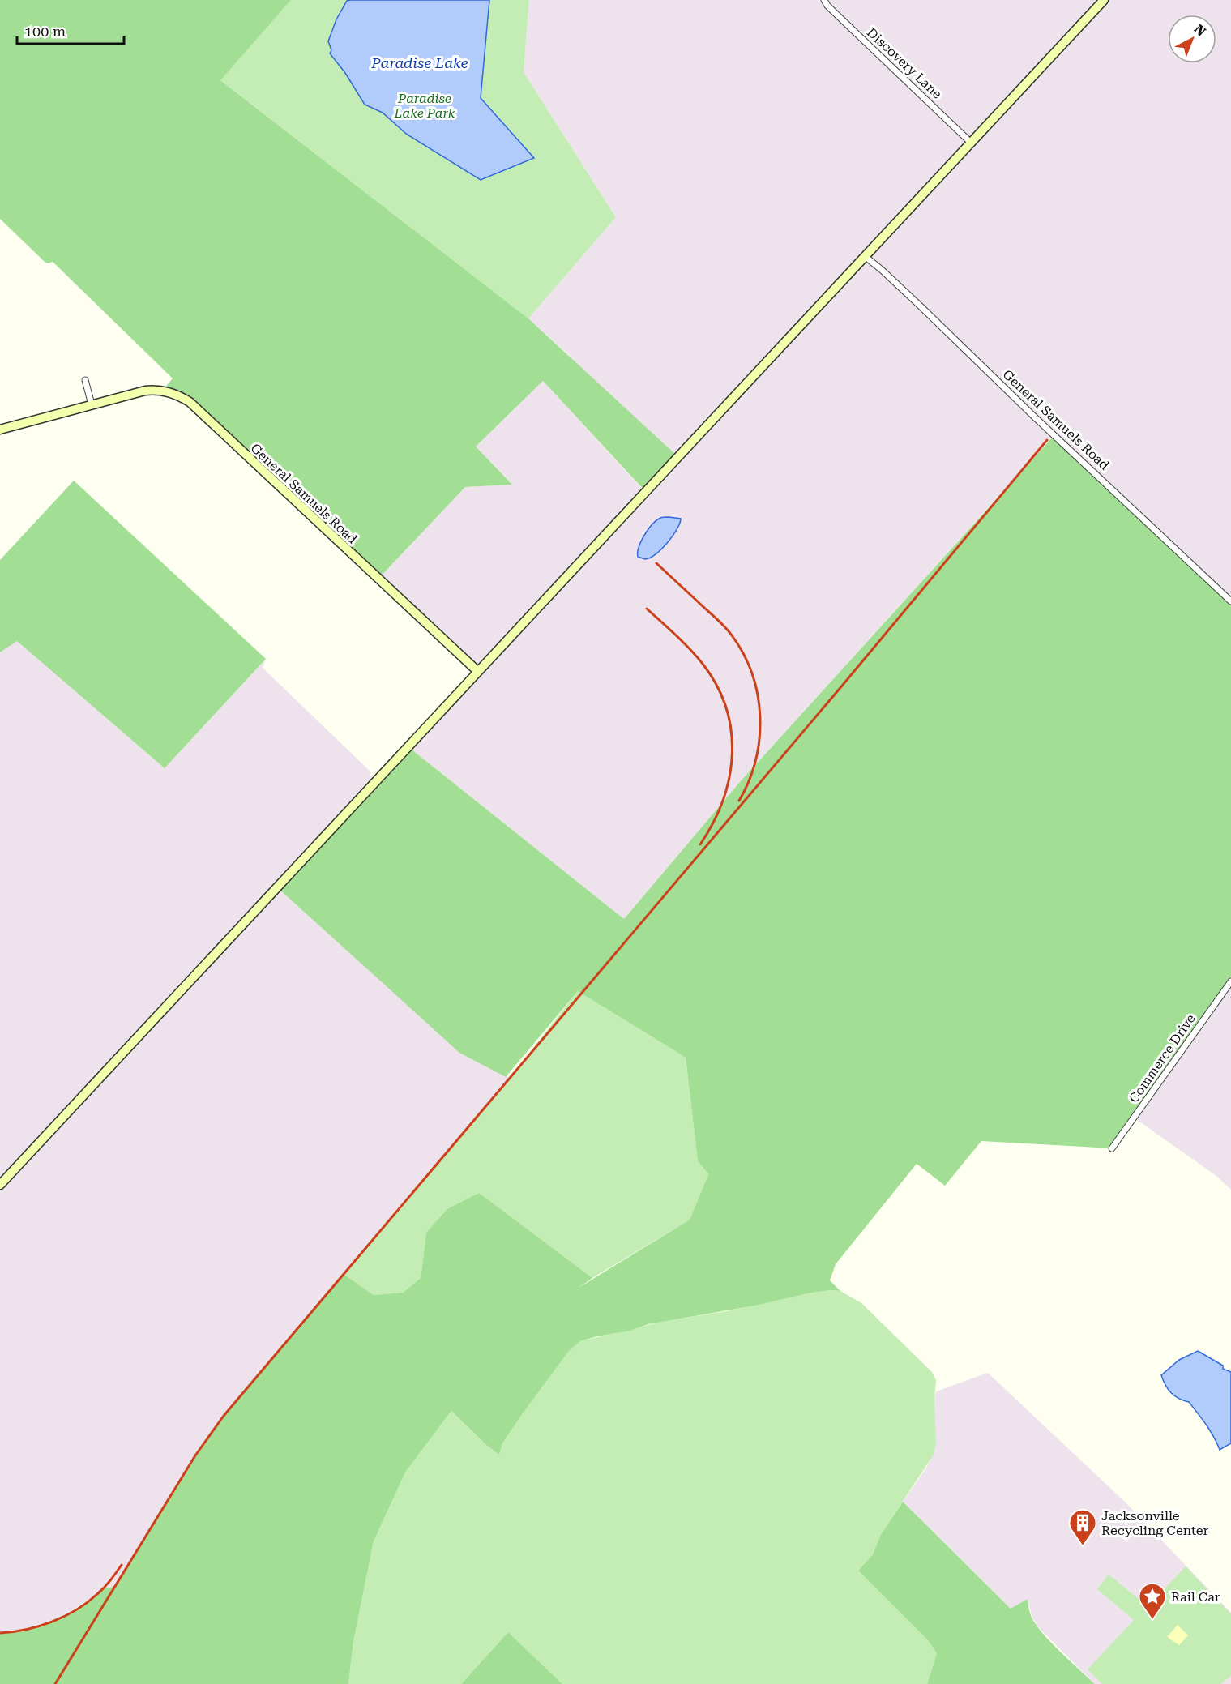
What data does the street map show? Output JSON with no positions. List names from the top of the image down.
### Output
{
  "streets": {
    "street": ["Discovery Lane", "General Samuels Road", "Commerce Drive"]
  },
  "water": ["Paradise Lake"],
  "parks": ["Paradise Lake Park"],
  "places": {
    "building": ["Jacksonville Recycling Center"],
    "place": ["Rail Car"]
  },
  "scale_bar": "100 m",
  "north": "top right"
}
